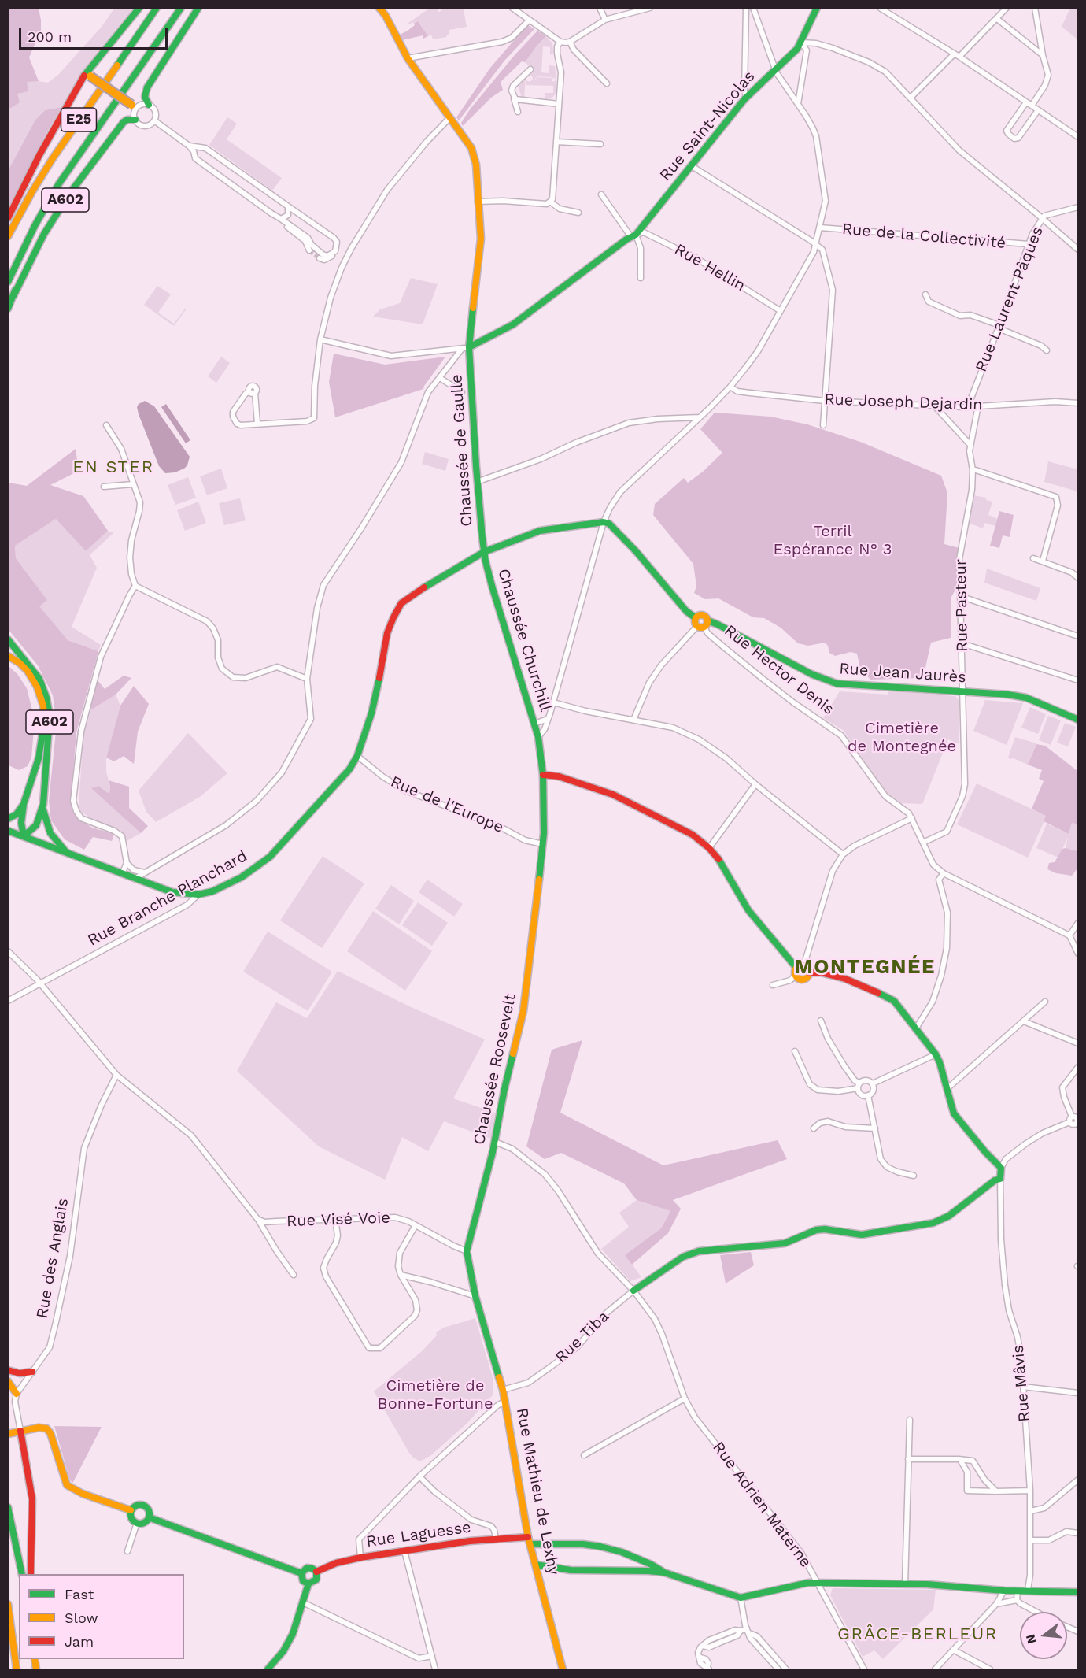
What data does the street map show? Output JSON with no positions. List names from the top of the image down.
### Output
{
  "streets": {
    "main road": [
      "E25",
      "Rue Saint-Nicolas",
      "A602",
      "Chaussée de Gaulle",
      "Chaussée Churchill",
      "Rue Hector Denis",
      "Rue Jean Jaurès",
      "Rue Branche Planchard",
      "Chaussée Roosevelt",
      "Rue Mathieu de Lexhy",
      "Rue Laguesse"
    ],
    "street": [
      "Rue de la Collectivité",
      "Rue Hellin",
      "Rue Laurent Pâques",
      "Rue Joseph Dejardin",
      "Rue Pasteur",
      "Rue de l'Europe",
      "Rue Visé Voie",
      "Rue des Anglais",
      "Rue Tiba",
      "Rue Mâvis",
      "Rue Adrien Materne"
    ]
  },
  "crossings": [
    ["Rue Saint-Nicolas", "Rue Hellin"],
    ["Rue Saint-Nicolas", "Chaussée de Gaulle"],
    ["Rue de la Collectivité", "Rue Laurent Pâques"],
    ["Rue Laurent Pâques", "Rue Joseph Dejardin"],
    ["Rue Joseph Dejardin", "Rue Pasteur"],
    ["Chaussée de Gaulle", "Chaussée Churchill"],
    ["Chaussée de Gaulle", "Rue Branche Planchard"],
    ["Rue Pasteur", "Rue Jean Jaurès"],
    ["Chaussée Churchill", "Rue Branche Planchard"],
    ["Chaussée Churchill", "Chaussée Roosevelt"],
    ["Rue Hector Denis", "Rue Jean Jaurès"],
    ["Rue Hector Denis", "Rue Branche Planchard"],
    ["Rue de l'Europe", "Rue Branche Planchard"],
    ["Rue de l'Europe", "Chaussée Roosevelt"],
    ["Chaussée Roosevelt", "Rue Visé Voie"],
    ["Chaussée Roosevelt", "Rue Tiba"],
    ["Chaussée Roosevelt", "Rue Mathieu de Lexhy"],
    ["Chaussée Roosevelt", "Rue Adrien Materne"],
    ["Rue Tiba", "Rue Adrien Materne"],
    ["Rue Mathieu de Lexhy", "Rue Laguesse"]
  ],
  "districts": ["EN STER", "MONTEGNÉE", "GRÂCE-BERLEUR"],
  "parks": ["Terril Espérance N° 3", "Cimetière de Montegnée", "Cimetière de Bonne-Fortune"],
  "legend": ["Fast", "Slow", "Jam"],
  "scale_bar": "200 m",
  "north": "left"
}
